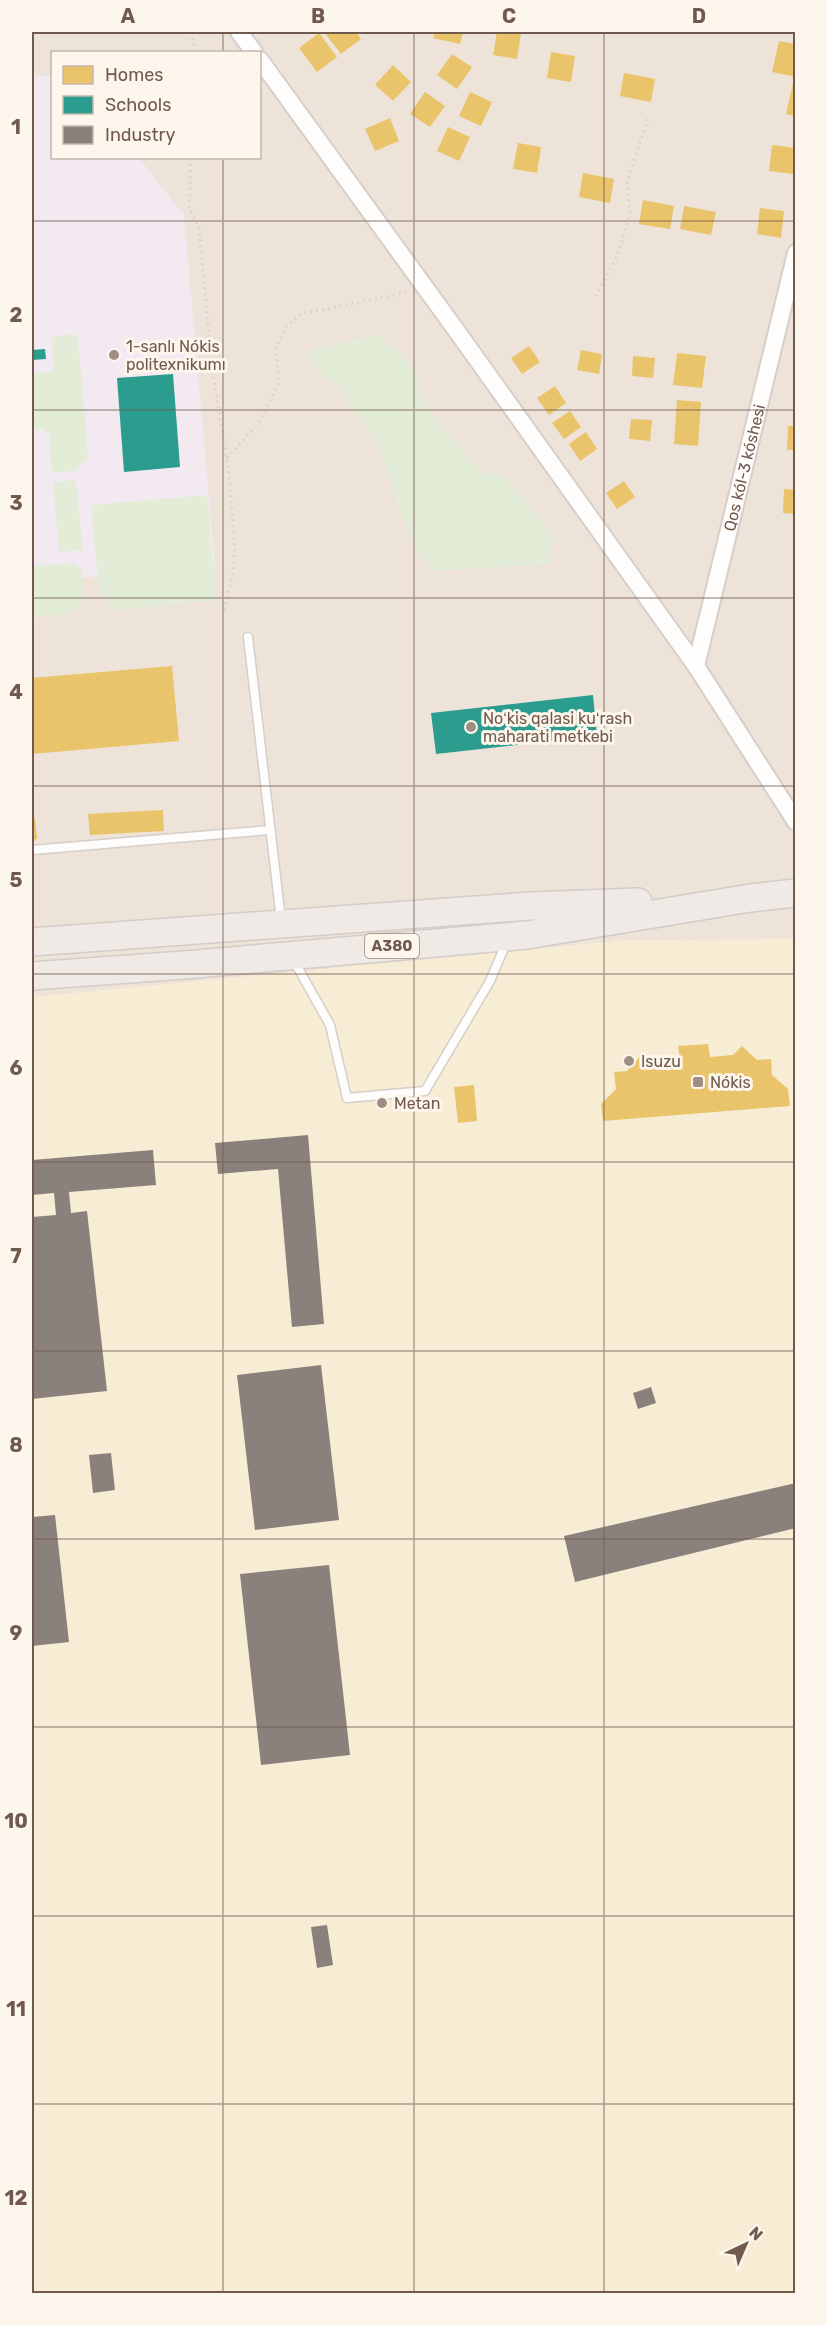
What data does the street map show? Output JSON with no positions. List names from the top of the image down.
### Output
{
  "streets": {
    "highway": ["A380"],
    "street": ["Qos kól-3 kóshesi"]
  },
  "places": {
    "other": [
      "1-sanlı Nókis politexnikumı",
      "Noʻkis qalasi kuʻrash maharati metkebi",
      "Isuzu",
      "Metan"
    ],
    "transit": ["Nókis"]
  },
  "legend": ["Homes", "Schools", "Industry"],
  "north": "top right",
  "grid": {
    "columns": [
      "A",
      "B",
      "C",
      "D"
    ],
    "rows": [
      "1",
      "2",
      "3",
      "4",
      "5",
      "6",
      "7",
      "8",
      "9",
      "10",
      "11",
      "12"
    ]
  }
}
